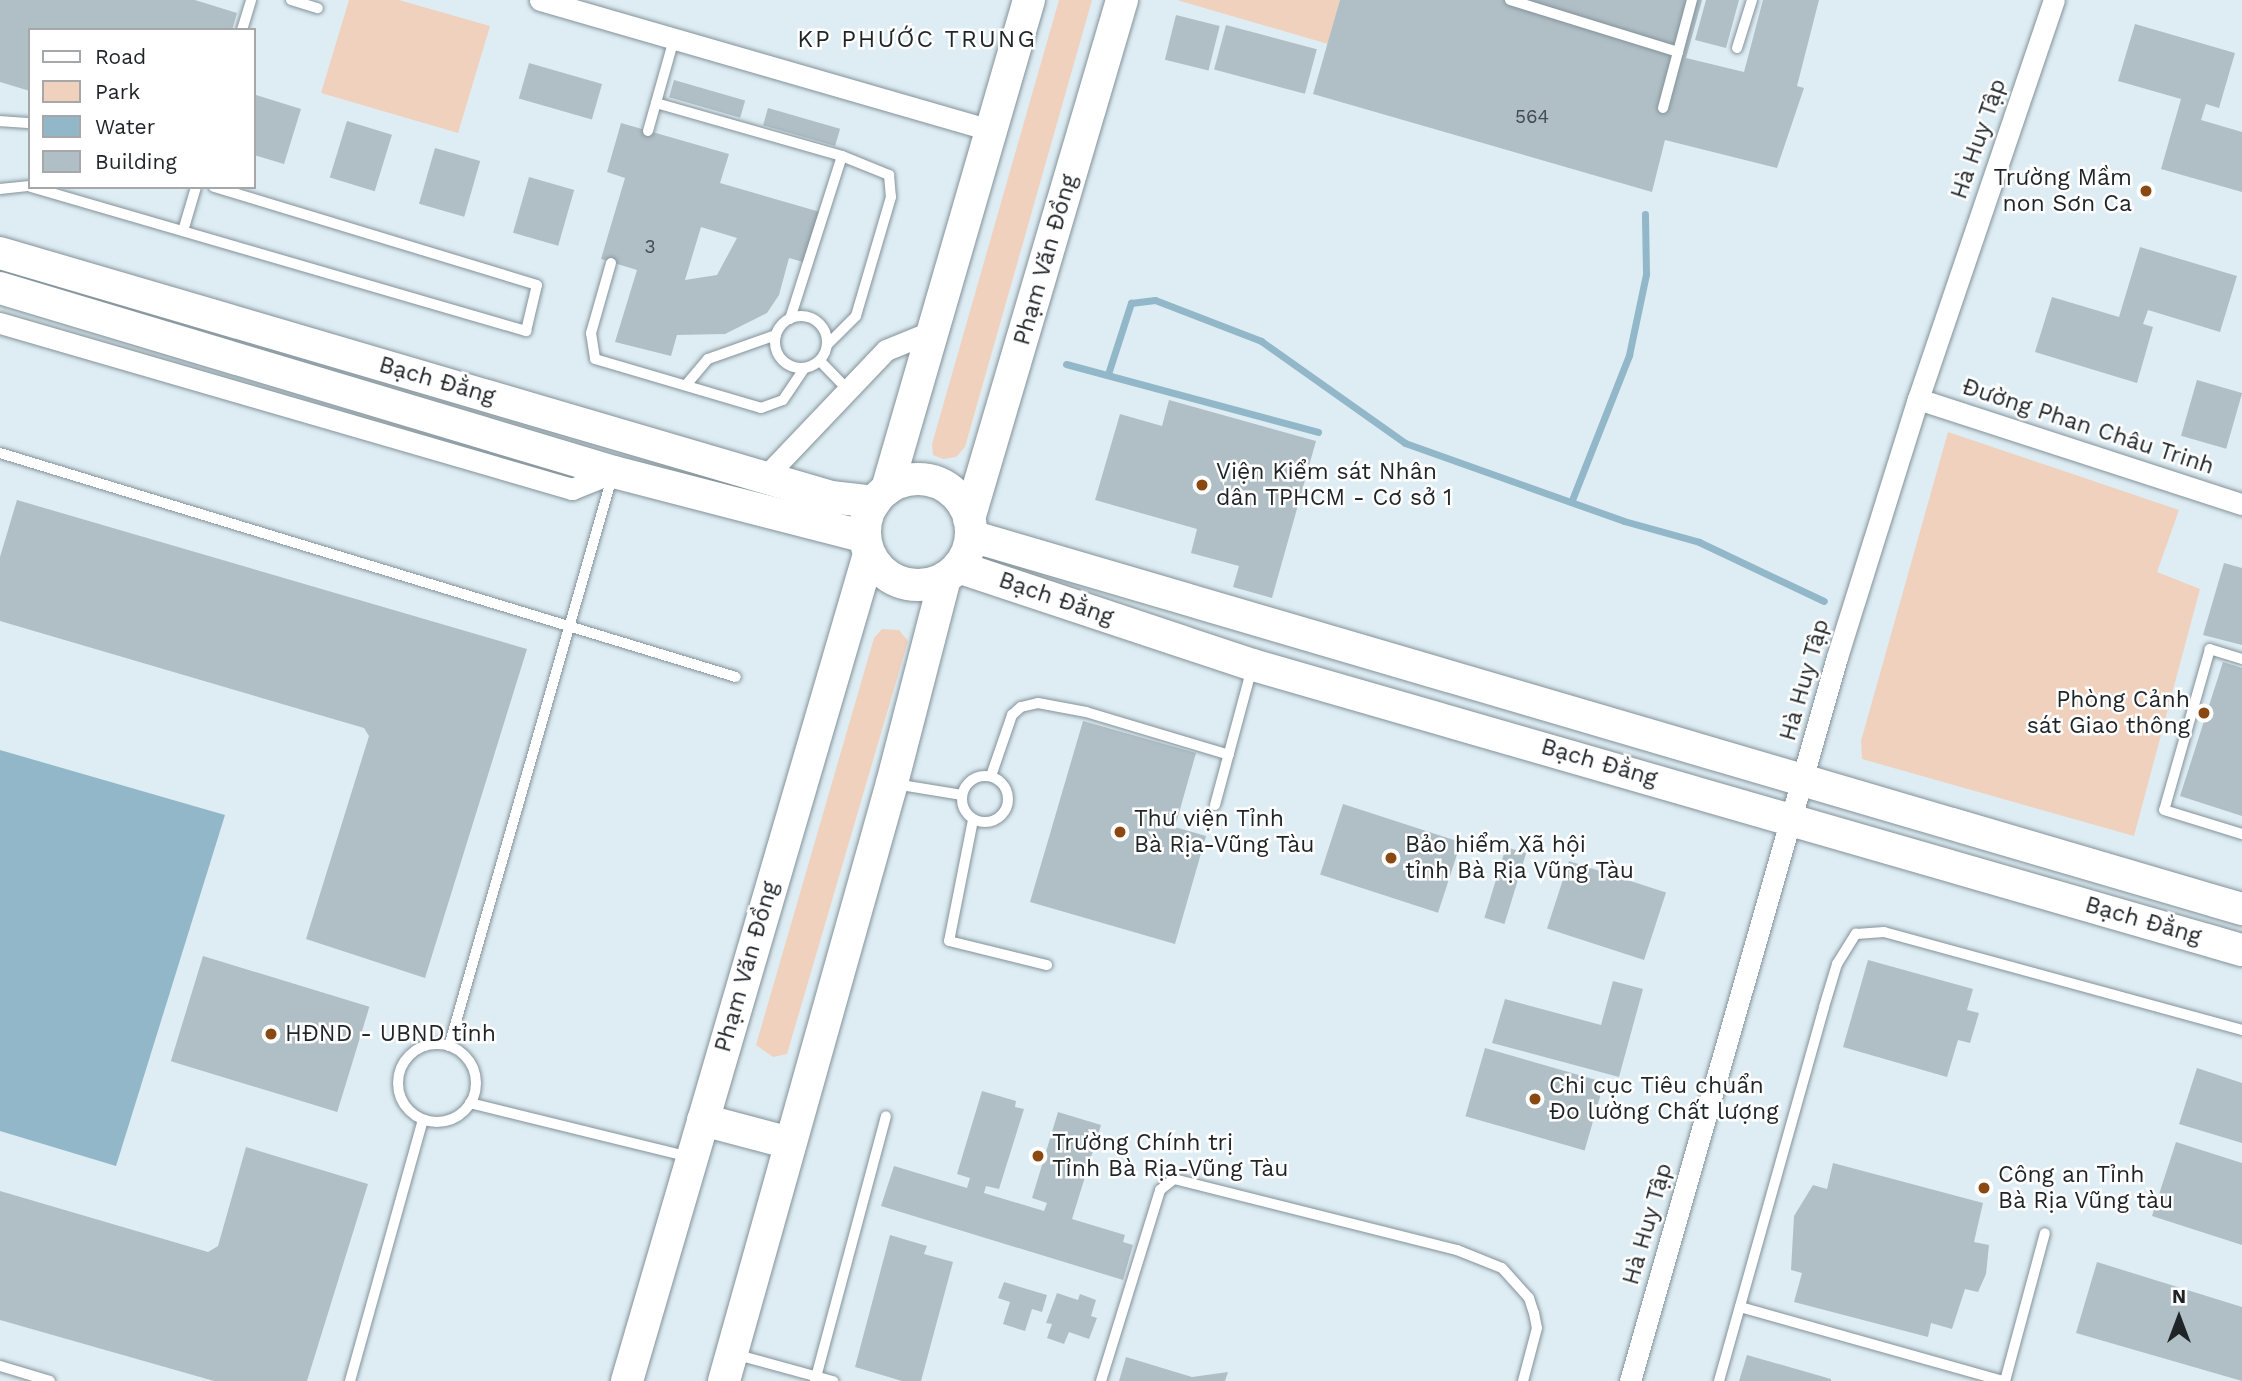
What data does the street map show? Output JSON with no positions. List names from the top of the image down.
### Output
{
  "streets": {
    "street": [
      "Hà Huy Tập",
      "Phạm Văn Đồng",
      "Bạch Đằng",
      "Đường Phan Châu Trinh"
    ]
  },
  "crossings": [
    ["Hà Huy Tập", "Bạch Đằng"],
    ["Hà Huy Tập", "Đường Phan Châu Trinh"],
    ["Phạm Văn Đồng", "Bạch Đằng"]
  ],
  "districts": ["KP PHƯỚC TRUNG"],
  "places": [
    "Trường Mầm non Sơn Ca",
    "Viện Kiểm sát Nhân dân TPHCM - Cơ sở 1",
    "Phòng Cảnh sát Giao thông",
    "Thư viện Tỉnh Bà Rịa-Vũng Tàu",
    "Bảo hiểm Xã hội tỉnh Bà Rịa Vũng Tàu",
    "HĐND - UBND tỉnh",
    "Chi cục Tiêu chuẩn Đo lường Chất lượng",
    "Trường Chính trị Tỉnh Bà Rịa-Vũng Tàu",
    "Công an Tỉnh Bà Rịa Vũng tàu"
  ],
  "house_numbers": ["564", "3"],
  "legend": [
    "Road",
    "Park",
    "Water",
    "Building"
  ],
  "north": "top"
}
